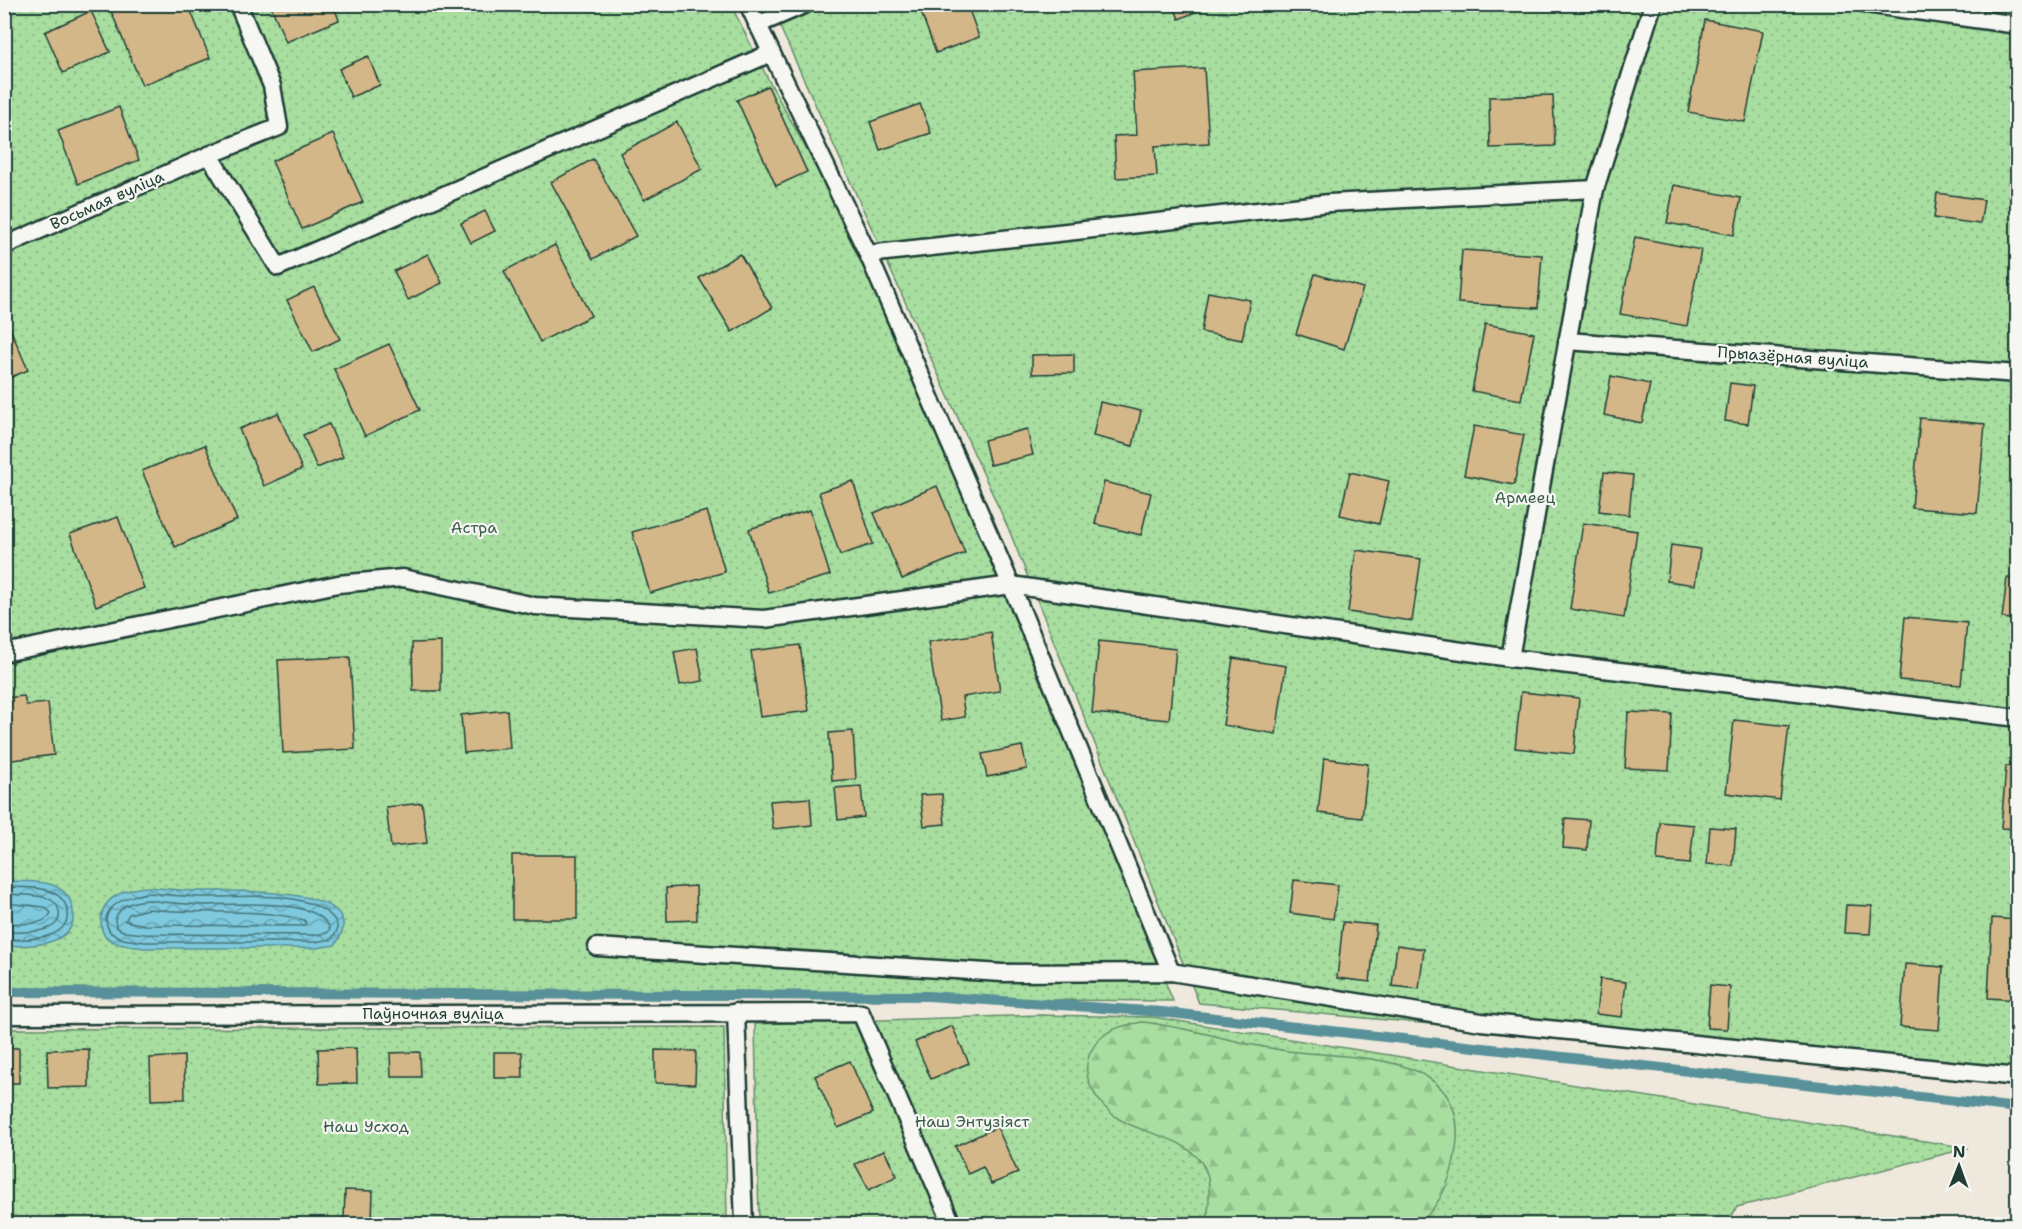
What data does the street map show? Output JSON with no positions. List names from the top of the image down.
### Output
{
  "streets": {
    "lane": ["Восьмая вуліца", "Прыазёрная вуліца", "Паўночная вуліца"]
  },
  "parks": [
    "Армеец",
    "Астра",
    "Наш Энтузіяст",
    "Наш Усход"
  ],
  "north": "top"
}
